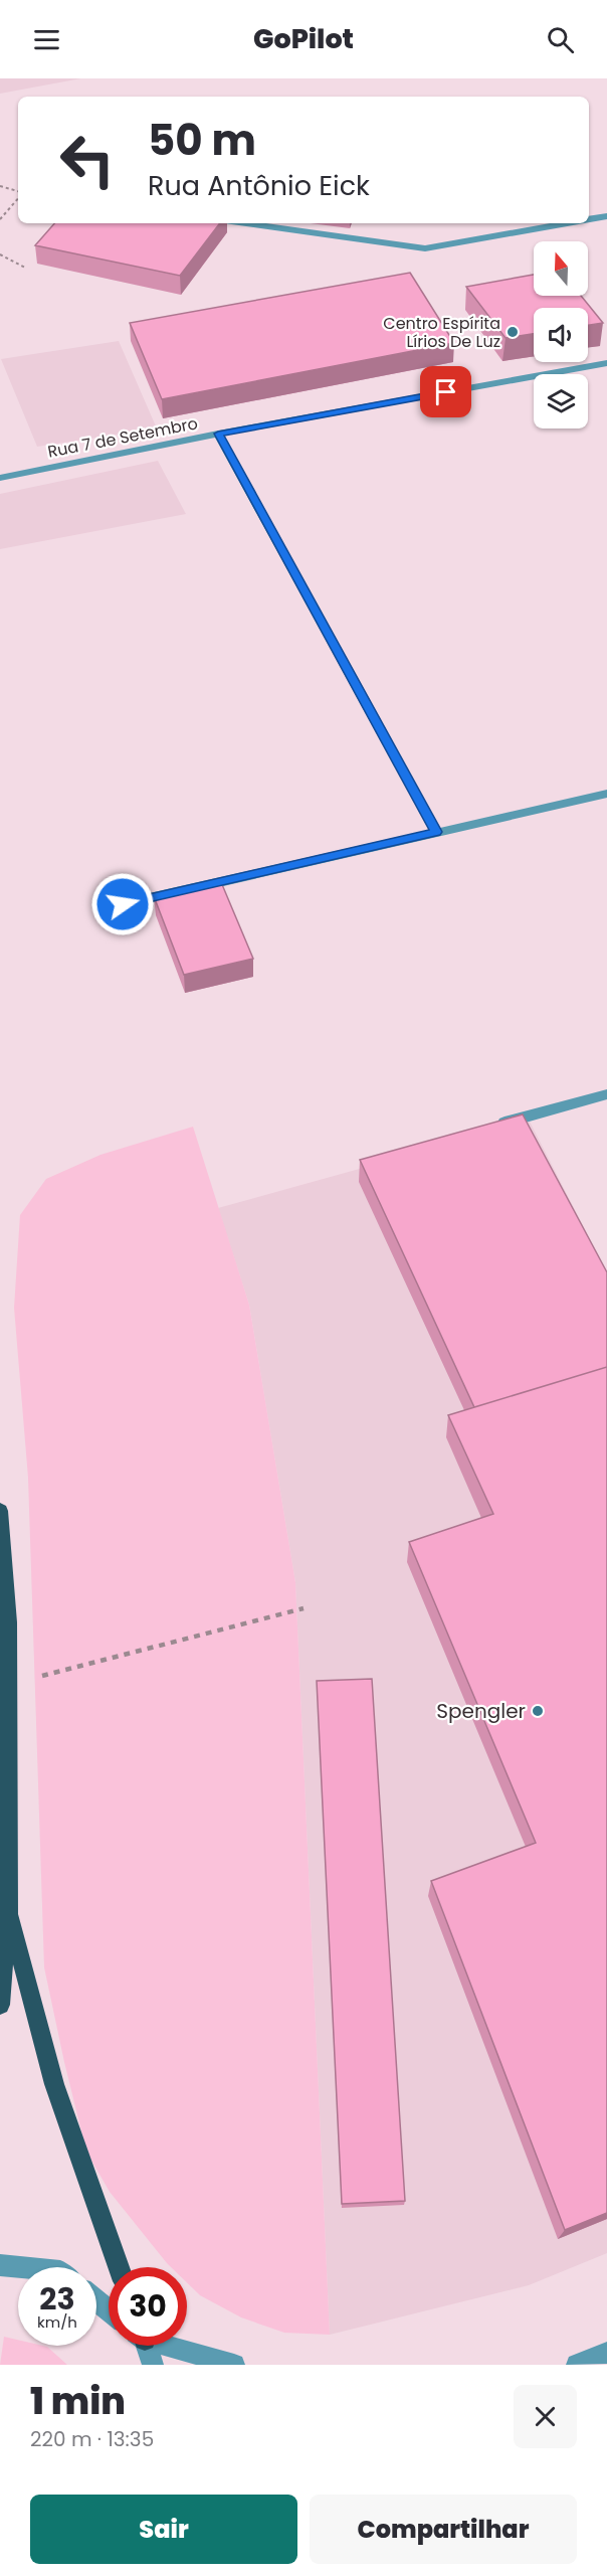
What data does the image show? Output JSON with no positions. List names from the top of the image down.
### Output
{
  "streets": {
    "street": ["Rua 7 de Setembro"]
  },
  "places": ["Centro Espírita Lírios De Luz", "Spengler"],
  "north": "top",
  "page": {
    "header": "GoPilot",
    "turn": ["50 m", "Rua Antônio Eick"],
    "speed": "23 km/h",
    "limit": "30",
    "heading": ["1 min", "220 m · 13:35"],
    "buttons": ["Sair", "Compartilhar"]
  }
}
